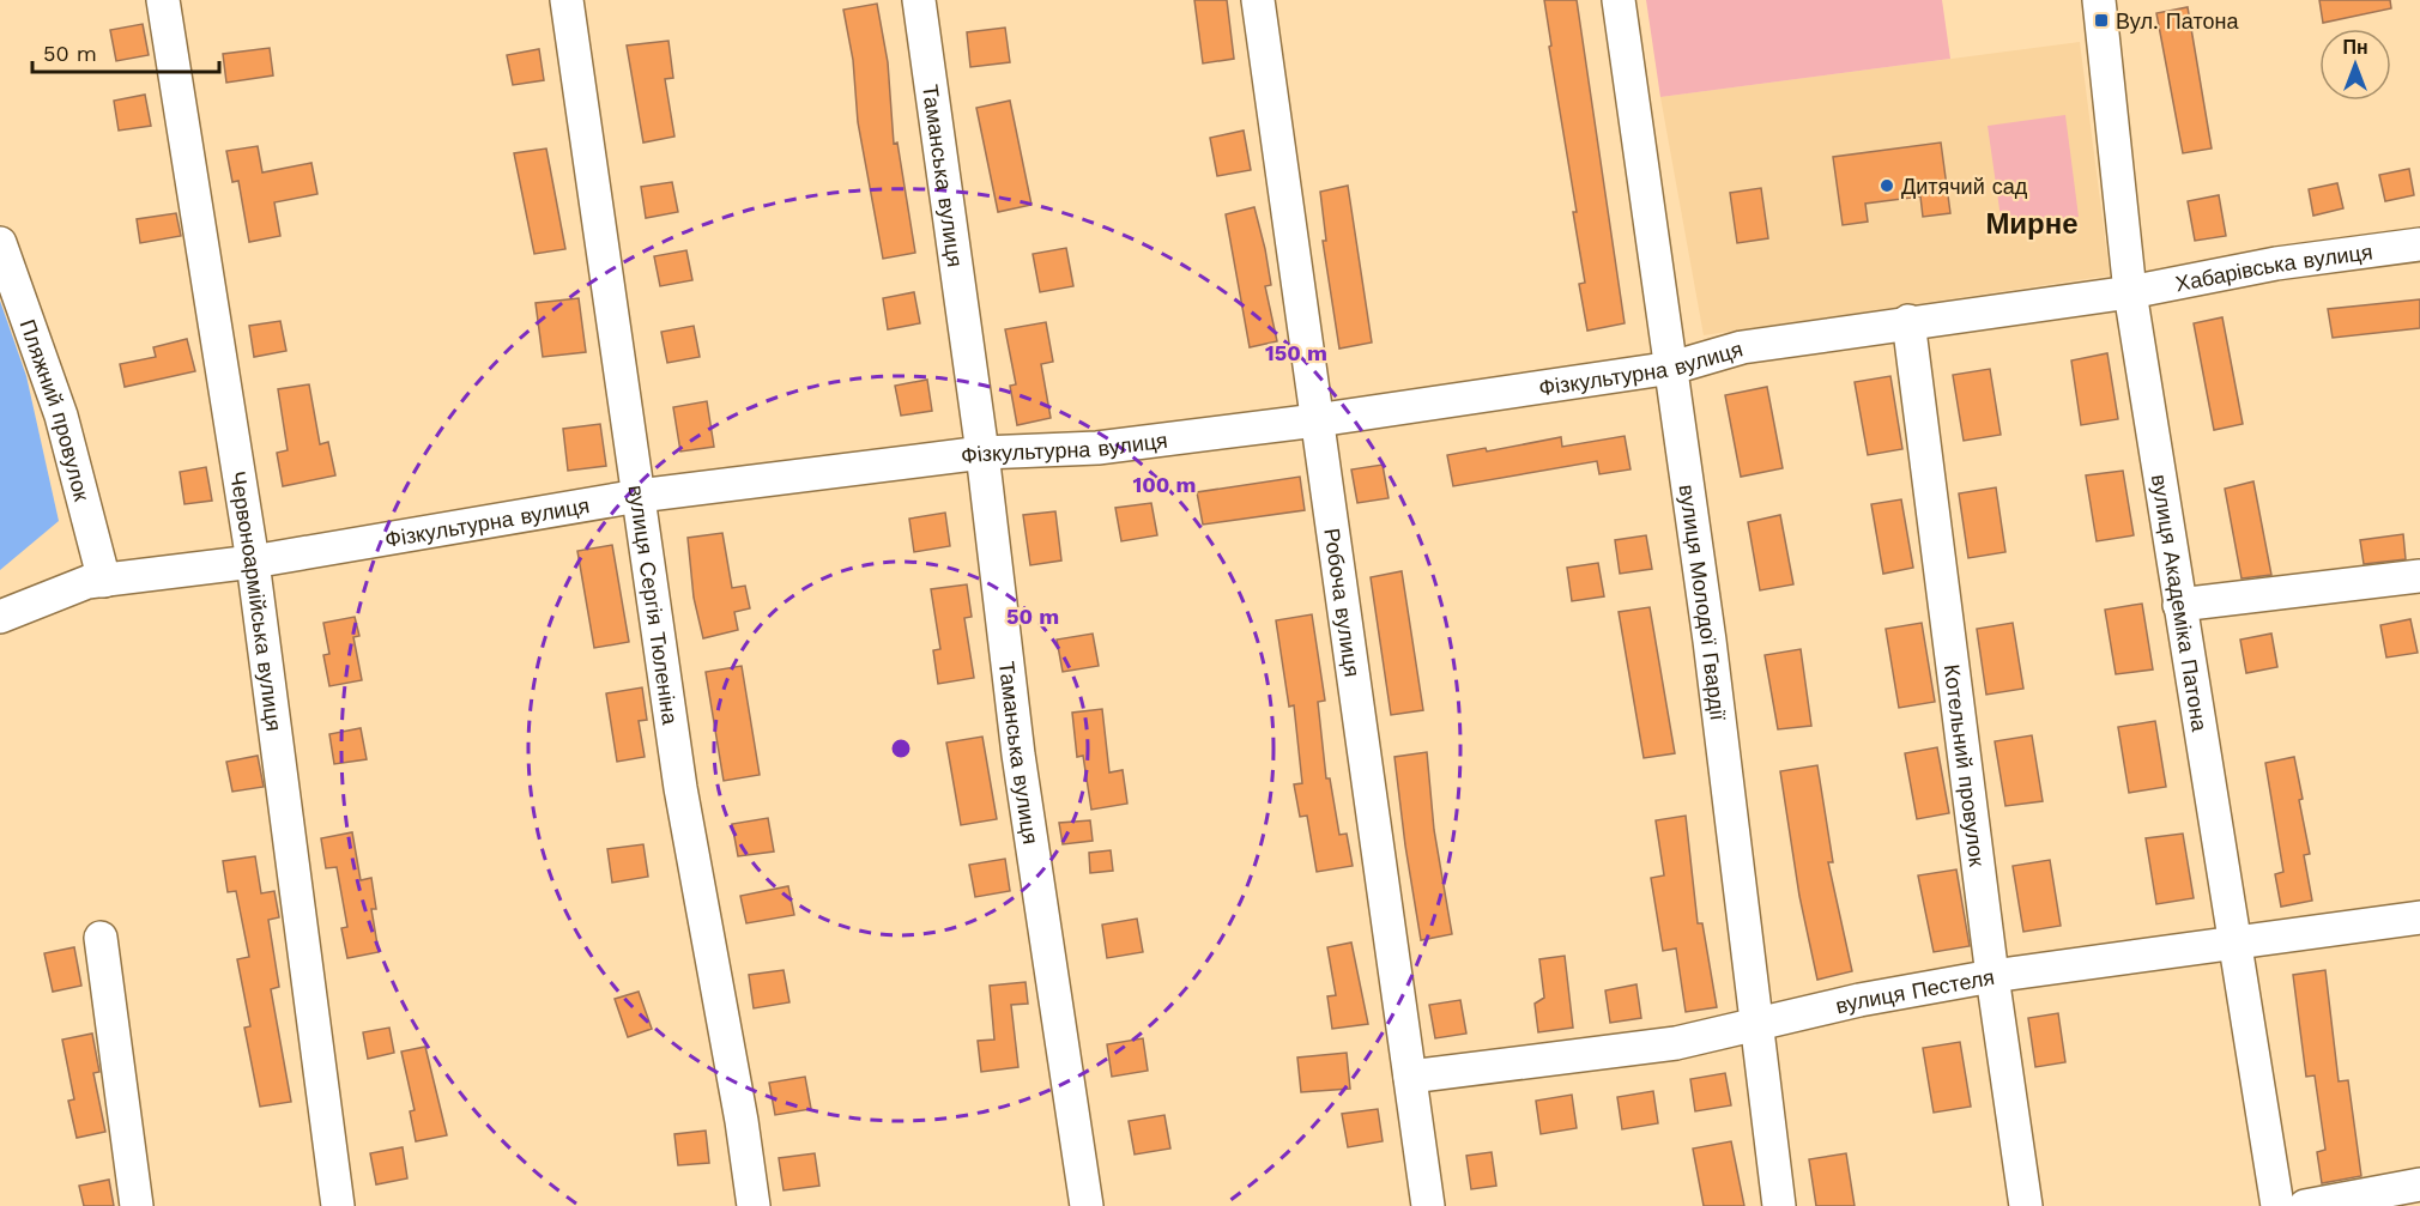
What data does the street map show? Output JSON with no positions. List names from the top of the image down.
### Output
{
  "streets": {
    "street": [
      "Таманська вулиця",
      "Хабарівська вулиця",
      "Фізкультурна вулиця",
      "Пляжний провулок",
      "Червоноармійська вулиця",
      "вулиця Молодої Гвардії",
      "вулиця Сергія Тюленіна",
      "Робоча вулиця",
      "вулиця Академіка Патона",
      "Котельний провулок",
      "вулиця Пестеля"
    ]
  },
  "crossings": [
    ["Таманська вулиця", "Фізкультурна вулиця"],
    ["Хабарівська вулиця", "Фізкультурна вулиця"],
    ["Хабарівська вулиця", "вулиця Академіка Патона"],
    ["Фізкультурна вулиця", "Пляжний провулок"],
    ["Фізкультурна вулиця", "Червоноармійська вулиця"],
    ["Фізкультурна вулиця", "вулиця Молодої Гвардії"],
    ["Фізкультурна вулиця", "вулиця Сергія Тюленіна"],
    ["Фізкультурна вулиця", "Робоча вулиця"],
    ["Фізкультурна вулиця", "вулиця Академіка Патона"],
    ["Фізкультурна вулиця", "Котельний провулок"],
    ["вулиця Молодої Гвардії", "вулиця Пестеля"],
    ["Робоча вулиця", "вулиця Пестеля"],
    ["вулиця Академіка Патона", "вулиця Пестеля"],
    ["Котельний провулок", "вулиця Пестеля"]
  ],
  "districts": ["Мирне"],
  "places": {
    "transit": ["Вул. Патона"],
    "other": ["Дитячий сад"]
  },
  "scale_bar": "50 m",
  "north": "top",
  "rings": ["150 m", "100 m", "50 m"]
}
